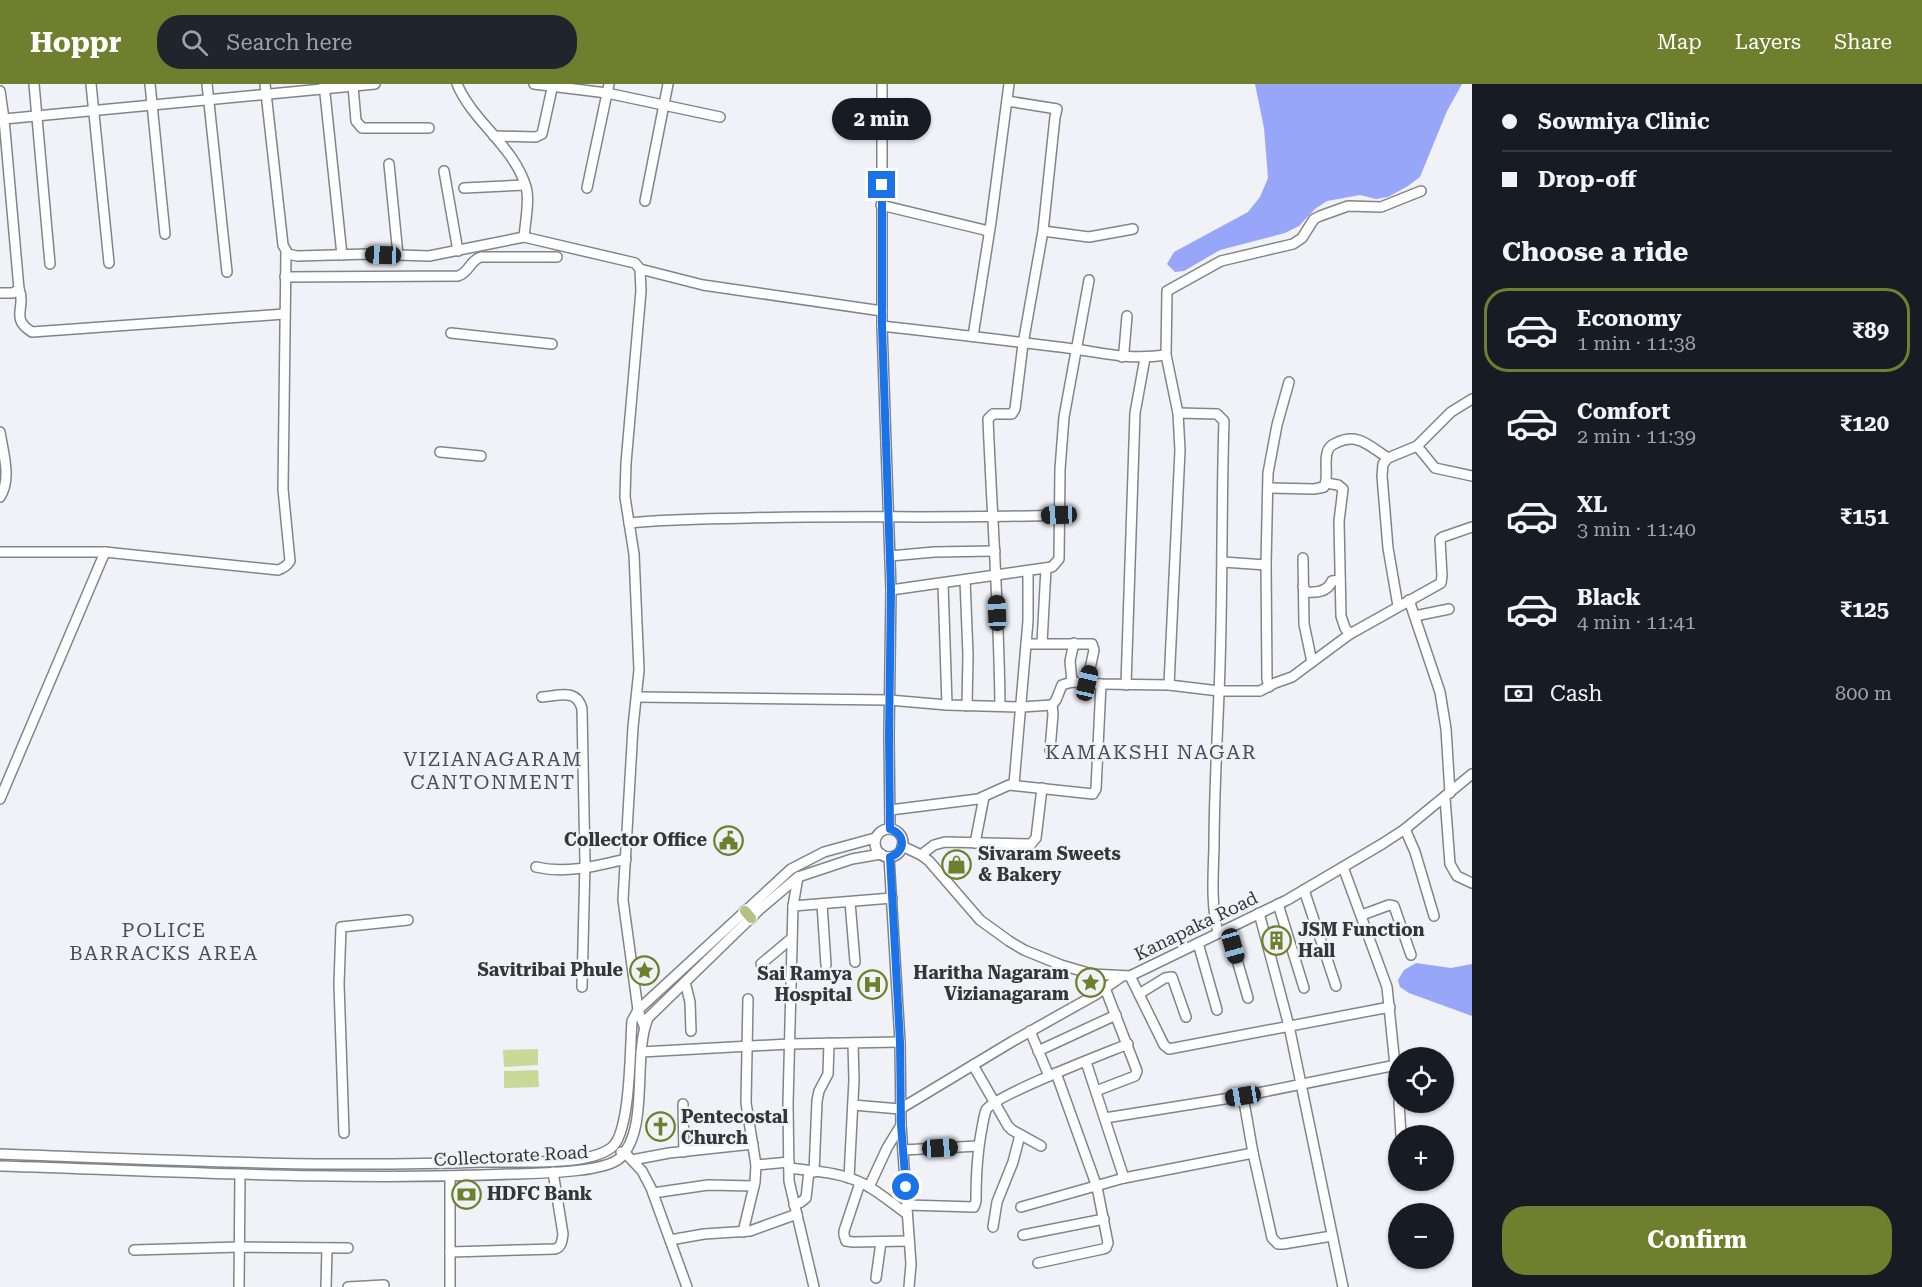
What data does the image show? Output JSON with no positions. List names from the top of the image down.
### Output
{
  "streets": {
    "street": ["Kanapaka Road", "Collectorate Road"]
  },
  "districts": ["KAMAKSHI NAGAR", "VIZIANAGARAM CANTONMENT", "POLICE BARRACKS AREA"],
  "places": {
    "public building": ["Collector Office"],
    "shop": ["Sivaram Sweets & Bakery"],
    "building": ["JSM Function Hall"],
    "place": ["Savitribai Phule", "Haritha Nagaram Vizianagaram"],
    "hospital": ["Sai Ramya Hospital"],
    "church": ["Pentecostal Church"],
    "bank": ["HDFC Bank"]
  },
  "page": {
    "header": "Hoppr",
    "search": "Search here",
    "nav": ["Map", "Layers", "Share"],
    "banner": ["Sowmiya Clinic", "Drop-off"],
    "bubble": "2 min",
    "heading": "Choose a ride",
    "list": [
      {
        "name": "Economy",
        "note": "1 min · 11:38",
        "value": "₹89"
      },
      {
        "name": "Comfort",
        "note": "2 min · 11:39",
        "value": "₹120"
      },
      {
        "name": "XL",
        "note": "3 min · 11:40",
        "value": "₹151"
      },
      {
        "name": "Black",
        "note": "4 min · 11:41",
        "value": "₹125"
      }
    ],
    "pay": ["Cash", "800 m"],
    "map_buttons": ["+", "−"],
    "buttons": "Confirm"
  }
}
